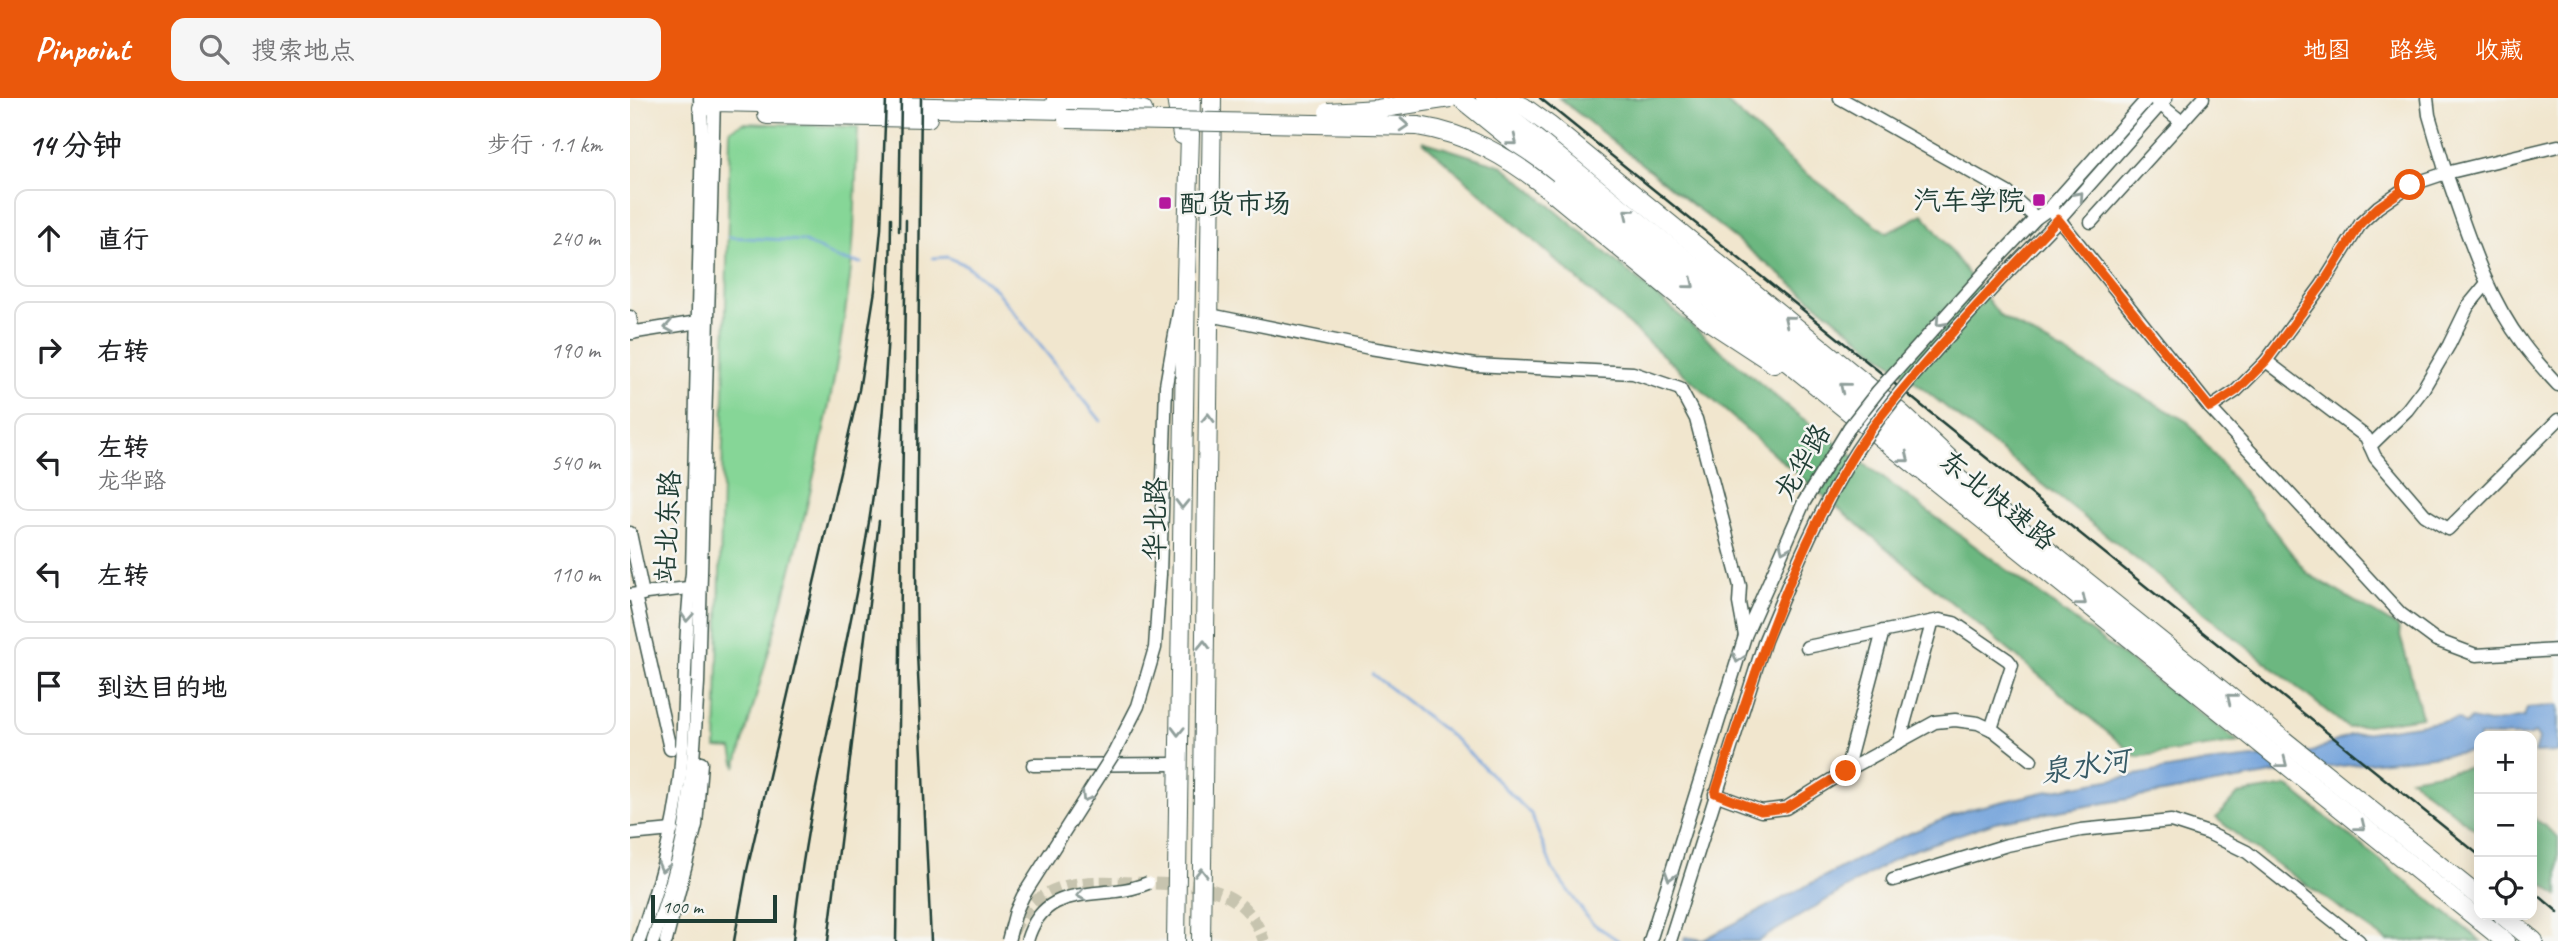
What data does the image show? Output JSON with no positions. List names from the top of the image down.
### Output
{
  "streets": {
    "highway": ["东北快速路", "华北路"],
    "street": ["龙华路", "站北东路"]
  },
  "water": ["泉水河"],
  "places": {
    "transit": ["汽车学院", "配货市场"]
  },
  "scale_bar": "100 m",
  "page": {
    "header": "Pinpoint",
    "search": "搜索地点",
    "nav": ["地图", "路线", "收藏"],
    "heading": ["14 分钟", "步行 · 1.1 km"],
    "list": [
      ["直行", "240 m"],
      ["右转", "190 m"],
      ["左转", "龙华路", "540 m"],
      ["左转", "110 m"],
      "到达目的地"
    ],
    "map_buttons": ["+", "−"],
    "scale": "100 m"
  }
}
